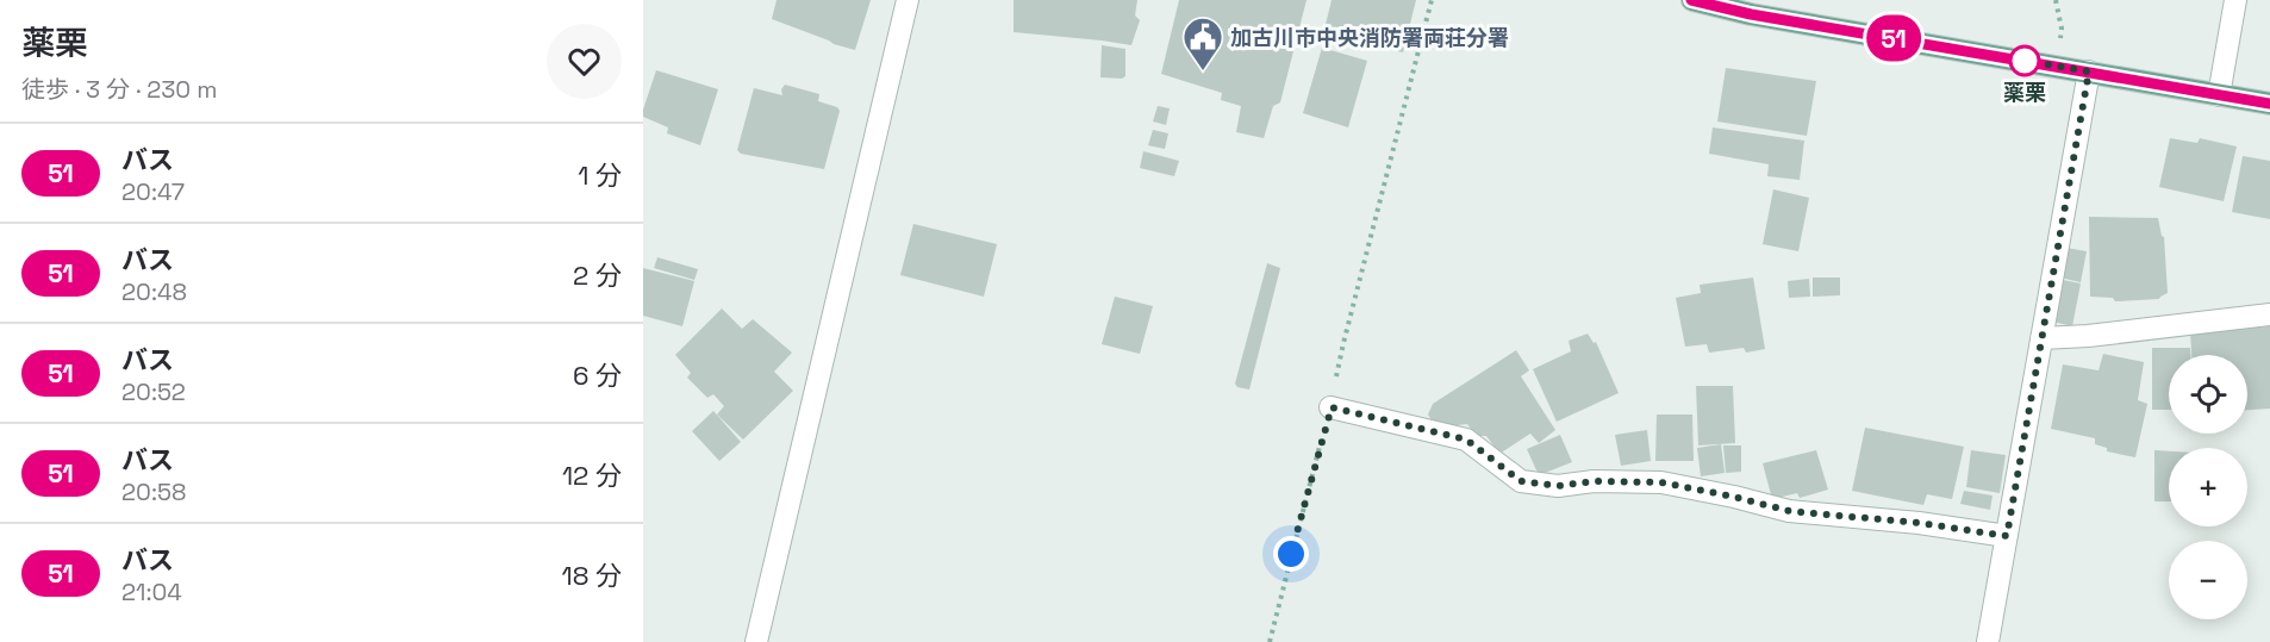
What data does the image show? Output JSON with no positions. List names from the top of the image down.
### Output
{
  "places": {
    "other": ["薬栗"],
    "public building": ["加古川市中央消防署両荘分署"]
  },
  "lines": ["bus line 51"],
  "page": {
    "heading": ["薬栗", "徒歩 · 3 分 · 230 m"],
    "on_map": "51",
    "list": [
      {
        "mark": "51",
        "name": "バス",
        "note": "20:47",
        "value": "1 分"
      },
      {
        "mark": "51",
        "name": "バス",
        "note": "20:48",
        "value": "2 分"
      },
      {
        "mark": "51",
        "name": "バス",
        "note": "20:52",
        "value": "6 分"
      },
      {
        "mark": "51",
        "name": "バス",
        "note": "20:58",
        "value": "12 分"
      },
      {
        "mark": "51",
        "name": "バス",
        "note": "21:04",
        "value": "18 分"
      }
    ],
    "map_buttons": ["+", "−"]
  }
}
